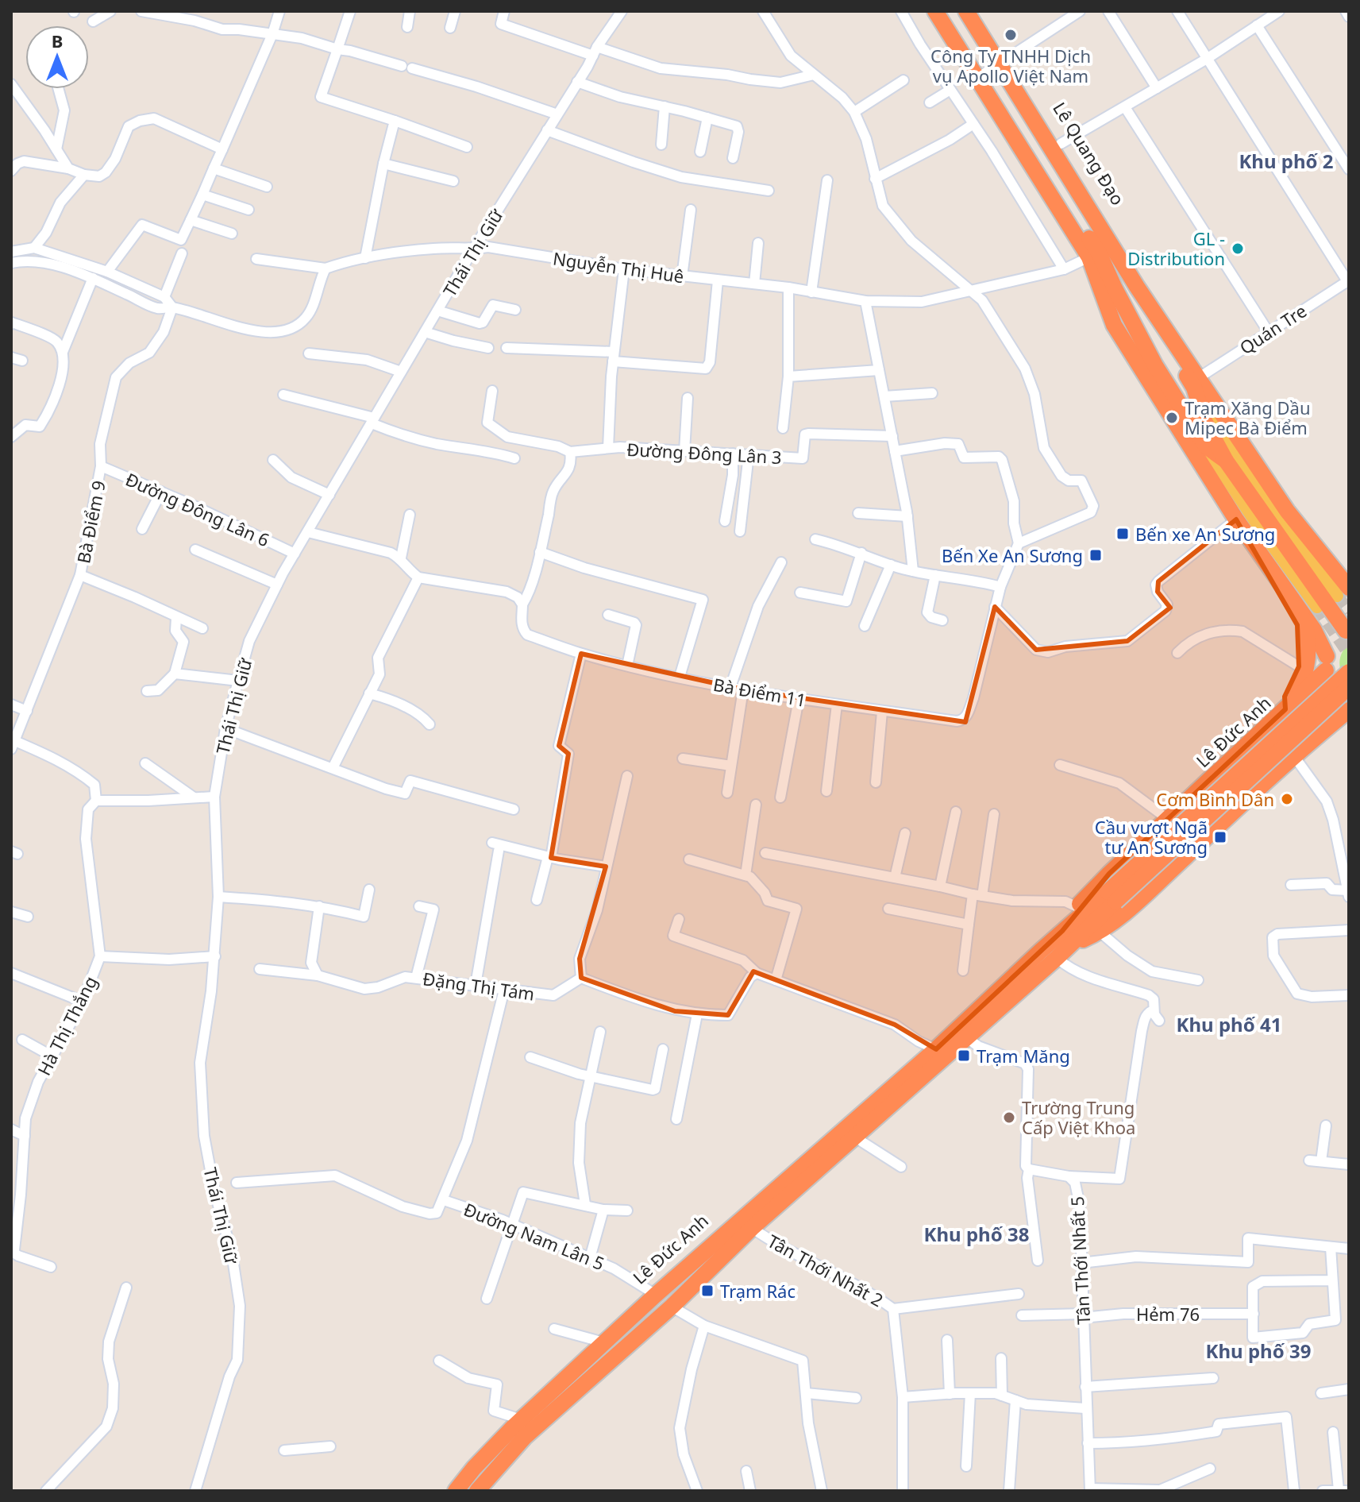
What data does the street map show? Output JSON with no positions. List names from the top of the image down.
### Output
{
  "streets": {
    "highway": ["Lê Quang Đạo", "Lê Đức Anh"],
    "street": [
      "Thái Thị Giữ",
      "Nguyễn Thị Huê",
      "Quán Tre",
      "Đường Đông Lân 3",
      "Đường Đông Lân 6",
      "Bà Điểm 9",
      "Bà Điểm 11",
      "Đặng Thị Tám",
      "Hà Thị Thắng",
      "Đường Nam Lân 5",
      "Tân Thới Nhất 5",
      "Tân Thới Nhất 2",
      "Hẻm 76"
    ]
  },
  "crossings": [
    ["Lê Quang Đạo", "Nguyễn Thị Huê"],
    ["Lê Quang Đạo", "Quán Tre"],
    ["Lê Quang Đạo", "Lê Đức Anh"],
    ["Thái Thị Giữ", "Nguyễn Thị Huê"],
    ["Thái Thị Giữ", "Đường Đông Lân 6"],
    ["Đường Đông Lân 6", "Bà Điểm 9"],
    ["Lê Đức Anh", "Đường Nam Lân 5"],
    ["Lê Đức Anh", "Tân Thới Nhất 2"],
    ["Tân Thới Nhất 5", "Hẻm 76"]
  ],
  "districts": [
    "Khu phố 2",
    "Khu phố 41",
    "Khu phố 38",
    "Khu phố 39"
  ],
  "places": {
    "other": [
      "Công Ty TNHH Dịch vụ Apollo Việt Nam",
      "GL - Distribution",
      "Trạm Xăng Dầu Mipec Bà Điểm",
      "Cơm Bình Dân",
      "Trường Trung Cấp Việt Khoa"
    ],
    "transit": [
      "Bến xe An Sương",
      "Bến Xe An Sương",
      "Cầu vượt Ngã tư An Sương",
      "Trạm Măng",
      "Trạm Rác"
    ]
  },
  "north": "top"
}
